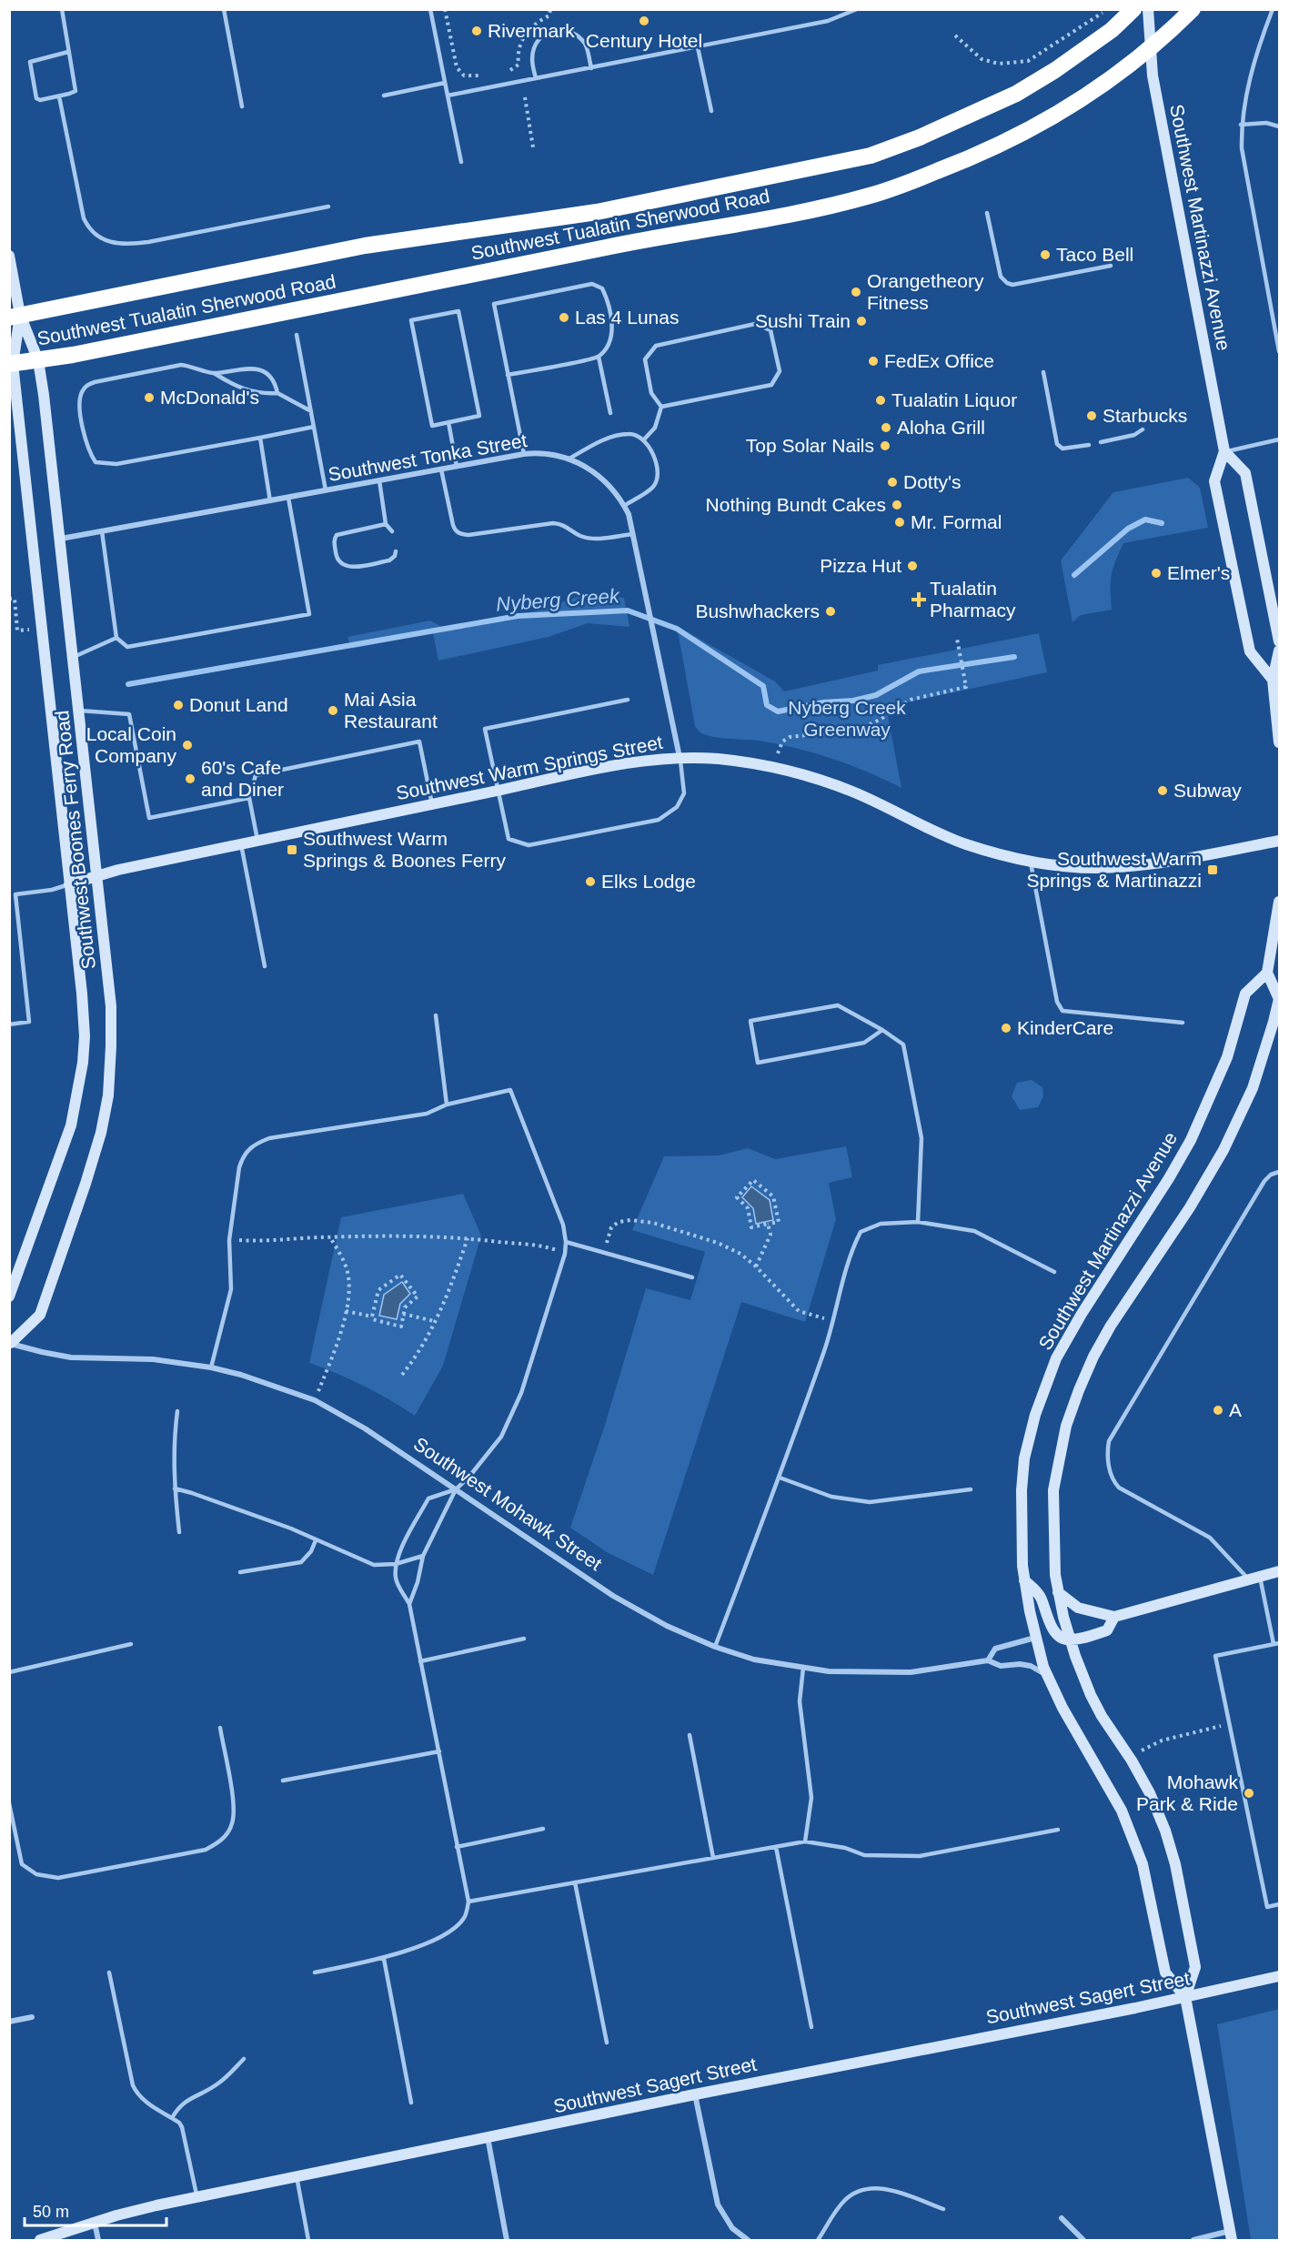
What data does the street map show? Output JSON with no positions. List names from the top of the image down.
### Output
{
  "streets": {
    "highway": ["Southwest Tualatin Sherwood Road"],
    "street": [
      "Southwest Martinazzi Avenue",
      "Southwest Tonka Street",
      "Southwest Warm Springs Street",
      "Southwest Boones Ferry Road",
      "Southwest Mohawk Street",
      "Southwest Sagert Street"
    ]
  },
  "crossings": [
    ["Southwest Tualatin Sherwood Road", "Southwest Martinazzi Avenue"],
    ["Southwest Tualatin Sherwood Road", "Southwest Boones Ferry Road"],
    ["Southwest Martinazzi Avenue", "Southwest Mohawk Street"],
    ["Southwest Martinazzi Avenue", "Southwest Sagert Street"],
    ["Southwest Tonka Street", "Southwest Warm Springs Street"],
    ["Southwest Tonka Street", "Southwest Boones Ferry Road"],
    ["Southwest Warm Springs Street", "Southwest Boones Ferry Road"],
    ["Southwest Boones Ferry Road", "Southwest Mohawk Street"]
  ],
  "water": ["Nyberg Creek"],
  "parks": ["Nyberg Creek Greenway"],
  "places": {
    "other": [
      "Century Hotel",
      "Rivermark",
      "Taco Bell",
      "Orangetheory Fitness",
      "Las 4 Lunas",
      "Sushi Train",
      "FedEx Office",
      "McDonald's",
      "Tualatin Liquor",
      "Starbucks",
      "Aloha Grill",
      "Top Solar Nails",
      "Dotty's",
      "Nothing Bundt Cakes",
      "Mr. Formal",
      "Pizza Hut",
      "Elmer's",
      "Bushwhackers",
      "Donut Land",
      "Mai Asia Restaurant",
      "Local Coin Company",
      "60's Cafe and Diner",
      "Subway",
      "Elks Lodge",
      "KinderCare",
      "A",
      "Mohawk Park & Ride"
    ],
    "health": ["Tualatin Pharmacy"],
    "transit": ["Southwest Warm Springs & Boones Ferry", "Southwest Warm Springs & Martinazzi"]
  },
  "scale_bar": "50 m"
}
